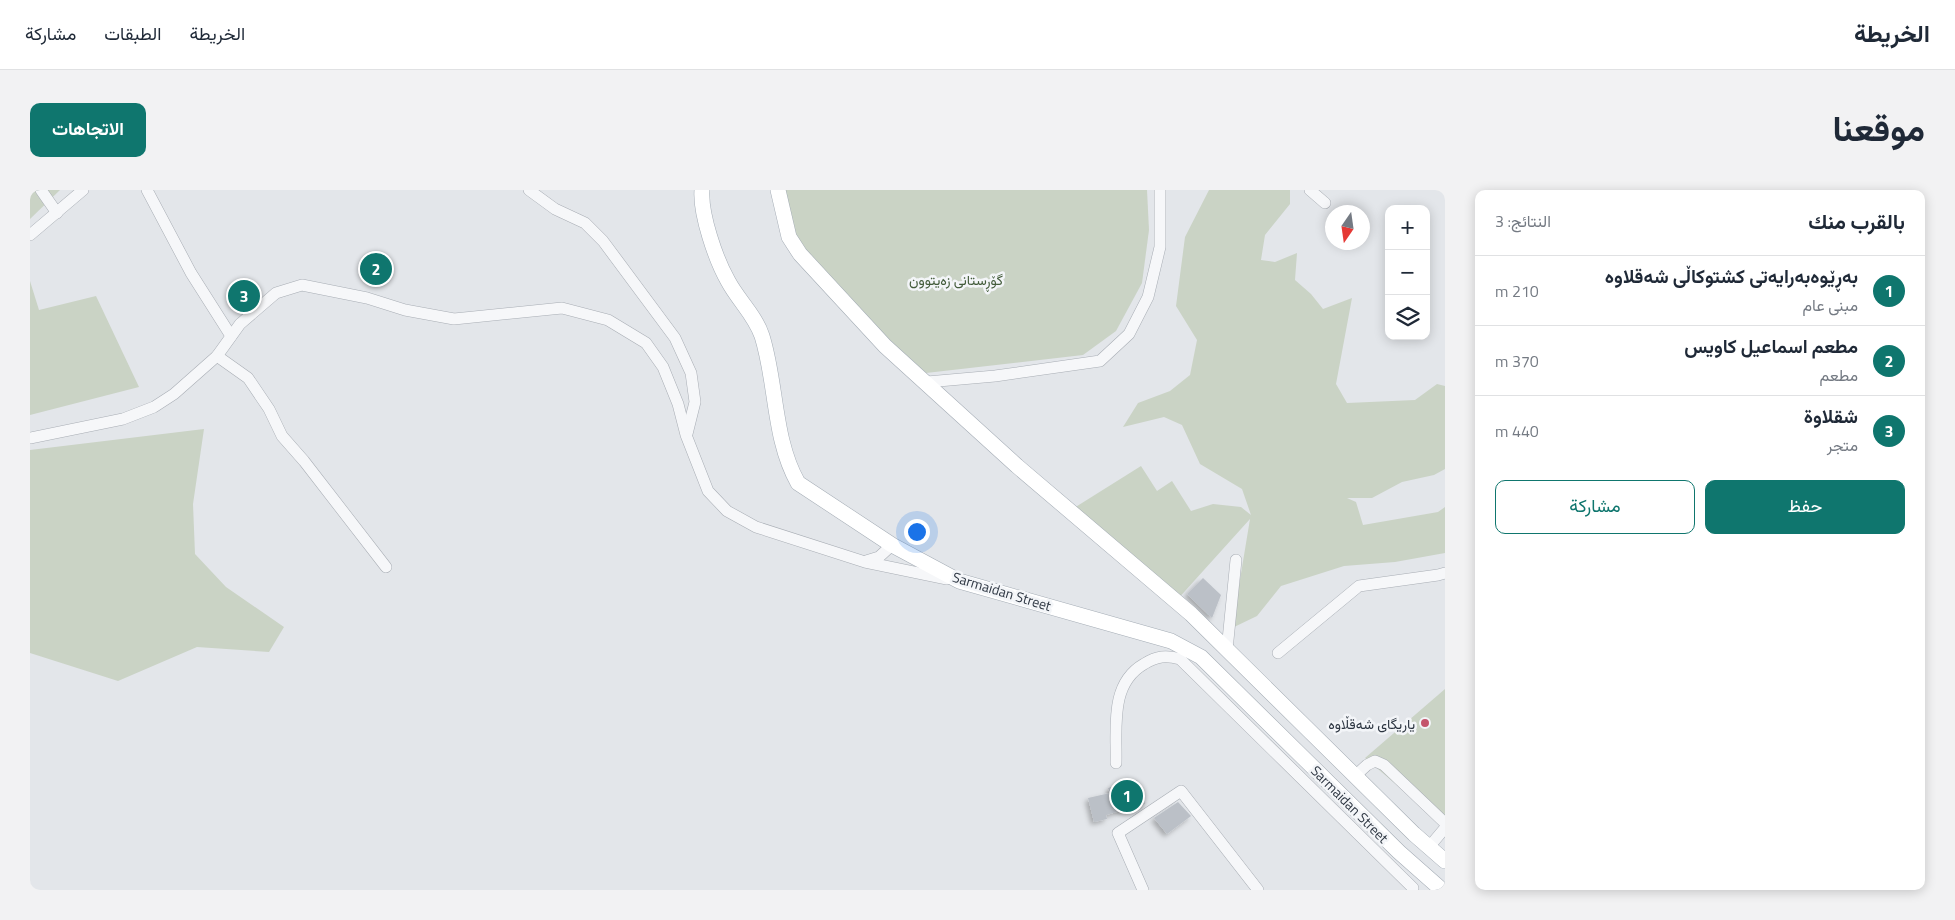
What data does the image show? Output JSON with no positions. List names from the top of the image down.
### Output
{
  "streets": {
    "main road": ["Sarmaidan Street"]
  },
  "parks": ["گۆڕستانی زەیتوون"],
  "places": ["ياريگاى شەقڵاوە"],
  "north": "bottom",
  "page": {
    "header": "الخريطة",
    "nav": ["الخريطة", "الطبقات", "مشاركة"],
    "title": "موقعنا",
    "buttons": [
      "الاتجاهات",
      ["حفظ", "مشاركة"]
    ],
    "heading": ["بالقرب منك", "النتائج: 3"],
    "map_buttons": ["+", "−"],
    "pins": ["2", "3", "1"],
    "list": [
      {
        "mark": "1",
        "name": "بەڕێوەبەرایەتی کشتوکاڵی شەقلاوە",
        "note": "مبنى عام",
        "value": "210 m"
      },
      {
        "mark": "2",
        "name": "مطعم اسماعیل کاویس",
        "note": "مطعم",
        "value": "370 m"
      },
      {
        "mark": "3",
        "name": "شقلاوة",
        "note": "متجر",
        "value": "440 m"
      }
    ]
  }
}
